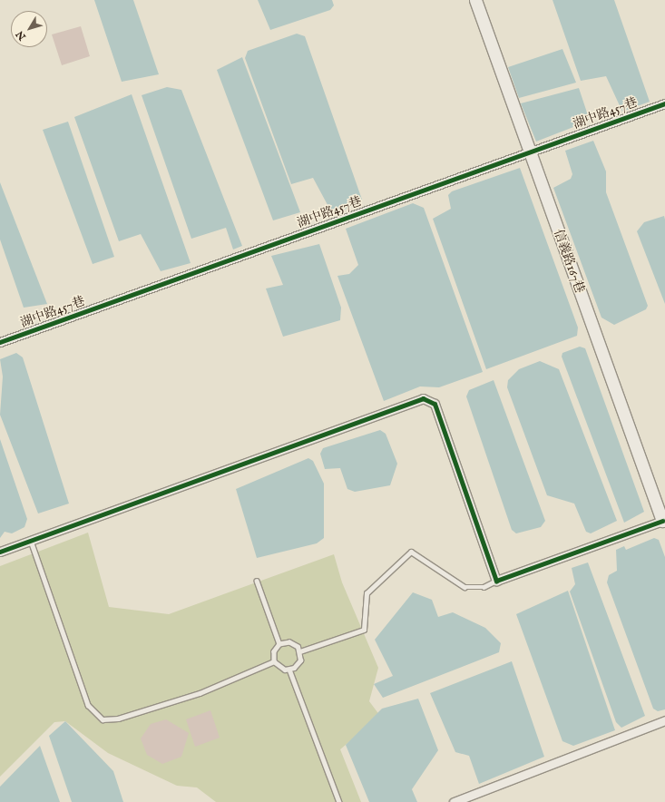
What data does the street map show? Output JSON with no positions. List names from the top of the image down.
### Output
{
  "streets": {
    "street": ["湖中路457巷", "信義路167巷"]
  },
  "crossings": [
    ["湖中路457巷", "信義路167巷"]
  ],
  "north": "bottom left"
}
